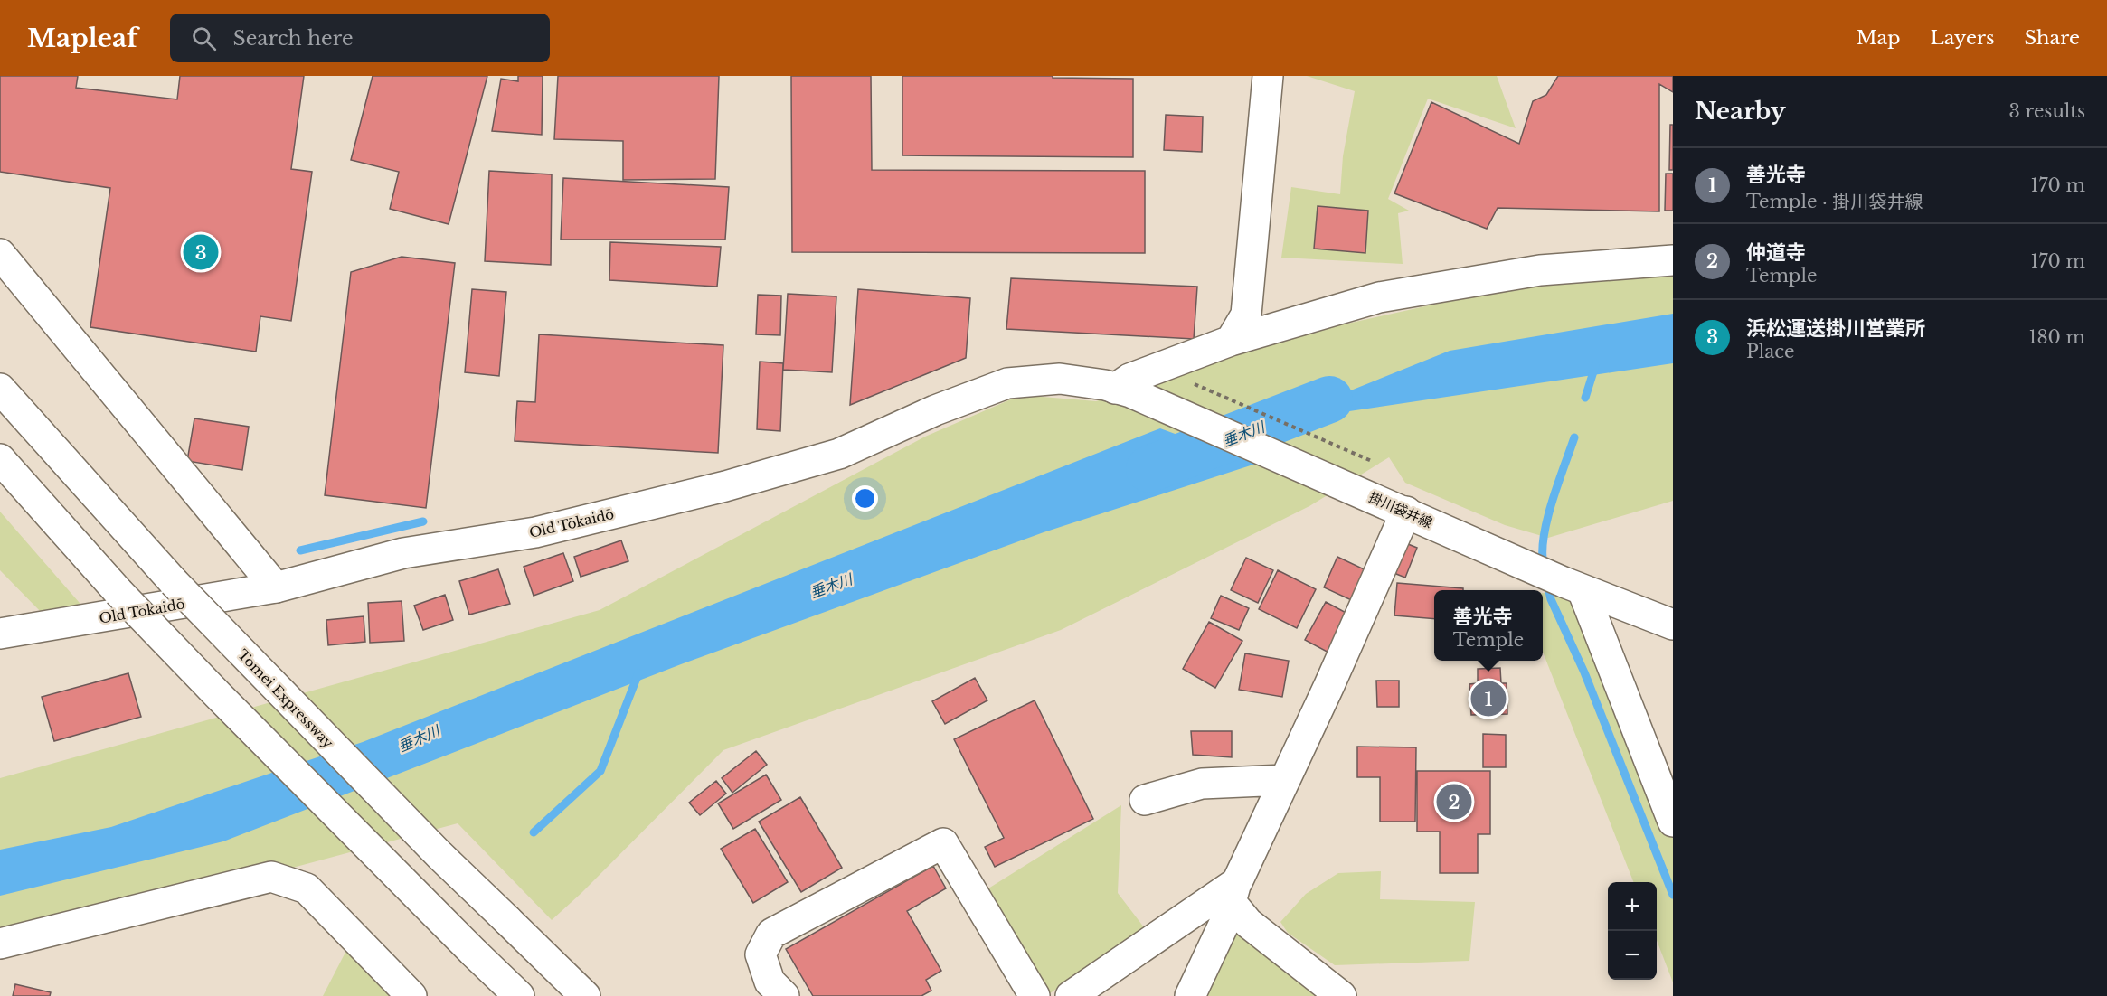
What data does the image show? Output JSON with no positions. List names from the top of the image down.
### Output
{
  "streets": {
    "main road": ["掛川袋井線", "Old Tōkaidō", "Tomei Expressway"]
  },
  "crossings": [
    ["掛川袋井線", "Old Tōkaidō"]
  ],
  "water": ["垂木川"],
  "page": {
    "header": "Mapleaf",
    "search": "Search here",
    "nav": ["Map", "Layers", "Share"],
    "heading": ["Nearby", "3 results"],
    "list": [
      {
        "mark": "1",
        "name": "善光寺",
        "note": "Temple · 掛川袋井線",
        "value": "170 m"
      },
      {
        "mark": "2",
        "name": "仲道寺",
        "note": "Temple",
        "value": "170 m"
      },
      {
        "mark": "3",
        "name": "浜松運送掛川営業所",
        "note": "Place",
        "value": "180 m"
      }
    ],
    "pins": ["3", "1", "2"],
    "popup": ["善光寺", "Temple"],
    "map_buttons": ["+", "−"]
  }
}
